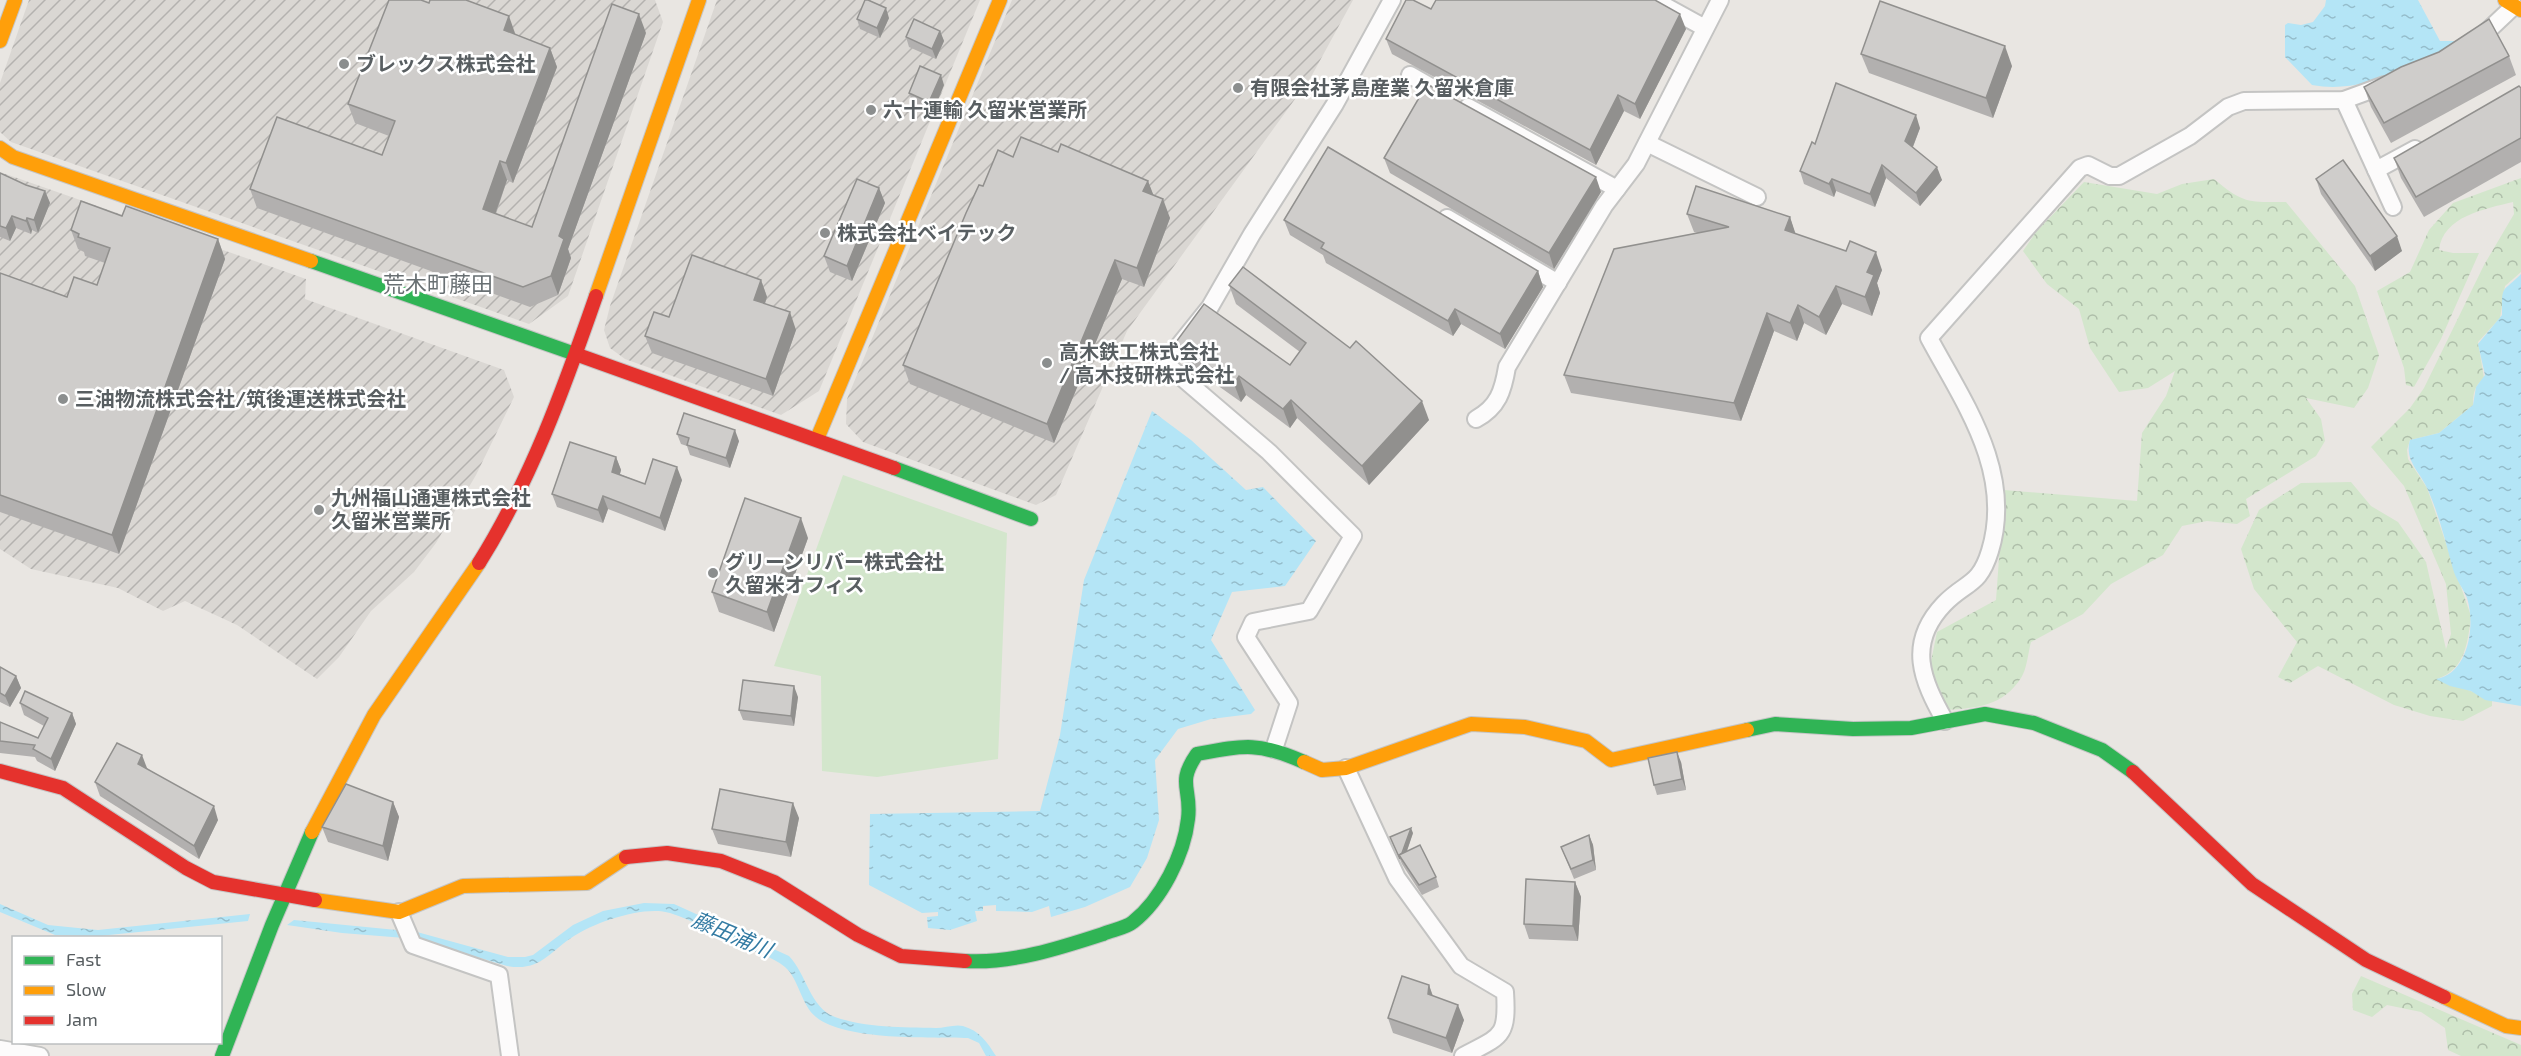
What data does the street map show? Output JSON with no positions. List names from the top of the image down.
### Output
{
  "districts": ["荒木町藤田"],
  "water": ["藤田浦川"],
  "places": [
    "ブレックス株式会社",
    "有限会社茅島産業 久留米倉庫",
    "六十運輸 久留米営業所",
    "株式会社ベイテック",
    "高木鉄工株式会社 / 高木技研株式会社",
    "三油物流株式会社/筑後運送株式会社",
    "九州福山通運株式会社 久留米営業所",
    "グリーンリバー株式会社 久留米オフィス"
  ],
  "legend": ["Fast", "Slow", "Jam"]
}
